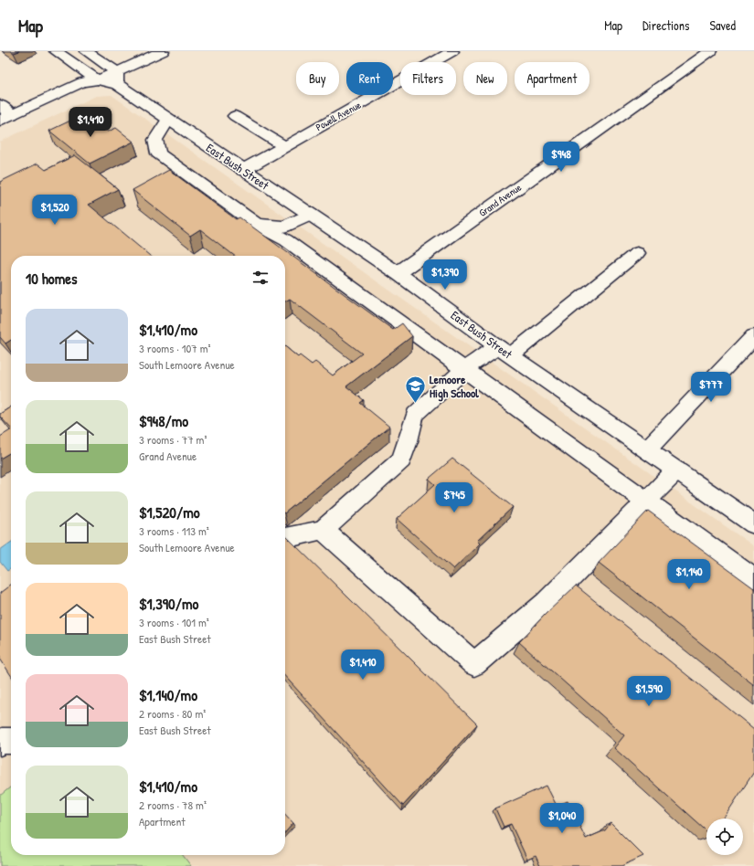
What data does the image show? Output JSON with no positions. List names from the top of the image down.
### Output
{
  "streets": {
    "main road": ["Powell Avenue", "East Bush Street", "Grand Avenue"]
  },
  "crossings": [
    ["Powell Avenue", "East Bush Street"],
    ["East Bush Street", "Grand Avenue"]
  ],
  "places": {
    "school or university": ["Lemoore High School"]
  },
  "page": {
    "header": "Map",
    "nav": ["Map", "Directions", "Saved"],
    "chip": [
      "Buy",
      "Rent",
      "Filters",
      "New",
      "Apartment"
    ],
    "price": [
      "$1,410",
      "$948",
      "$1,520",
      "$1,390",
      "$777",
      "$745",
      "$1,140",
      "$1,410",
      "$1,590",
      "$1,040"
    ],
    "heading": "10 homes",
    "list": [
      {
        "name": "$1,410/mo",
        "note": "3 rooms · 107 m² · South Lemoore Avenue"
      },
      {
        "name": "$948/mo",
        "note": "3 rooms · 77 m² · Grand Avenue"
      },
      {
        "name": "$1,520/mo",
        "note": "3 rooms · 113 m² · South Lemoore Avenue"
      },
      {
        "name": "$1,390/mo",
        "note": "3 rooms · 101 m² · East Bush Street"
      },
      {
        "name": "$1,140/mo",
        "note": "2 rooms · 80 m² · East Bush Street"
      },
      {
        "name": "$1,410/mo",
        "note": "2 rooms · 78 m² · Apartment"
      }
    ]
  }
}
